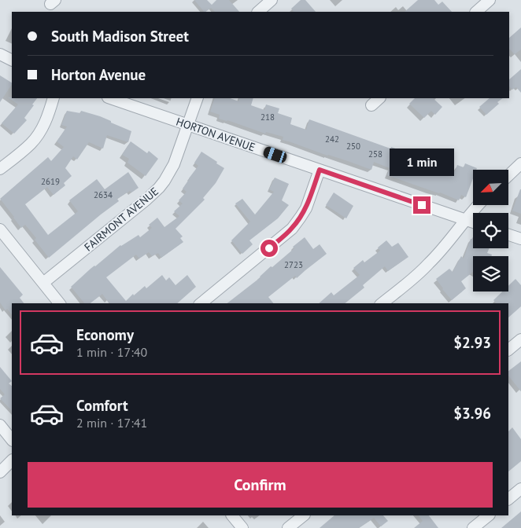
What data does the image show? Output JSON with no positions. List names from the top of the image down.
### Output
{
  "streets": {
    "street": ["HORTON AVENUE", "FAIRMONT AVENUE"]
  },
  "crossings": [
    ["HORTON AVENUE", "FAIRMONT AVENUE"]
  ],
  "house_numbers": [
    "218",
    "242",
    "250",
    "258",
    "2619",
    "2634",
    "2723"
  ],
  "north": "bottom left",
  "page": {
    "banner": ["South Madison Street", "Horton Avenue"],
    "bubble": "1 min",
    "list": [
      {
        "name": "Economy",
        "note": "1 min · 17:40",
        "value": "$2.93"
      },
      {
        "name": "Comfort",
        "note": "2 min · 17:41",
        "value": "$3.96"
      }
    ],
    "buttons": "Confirm"
  }
}
